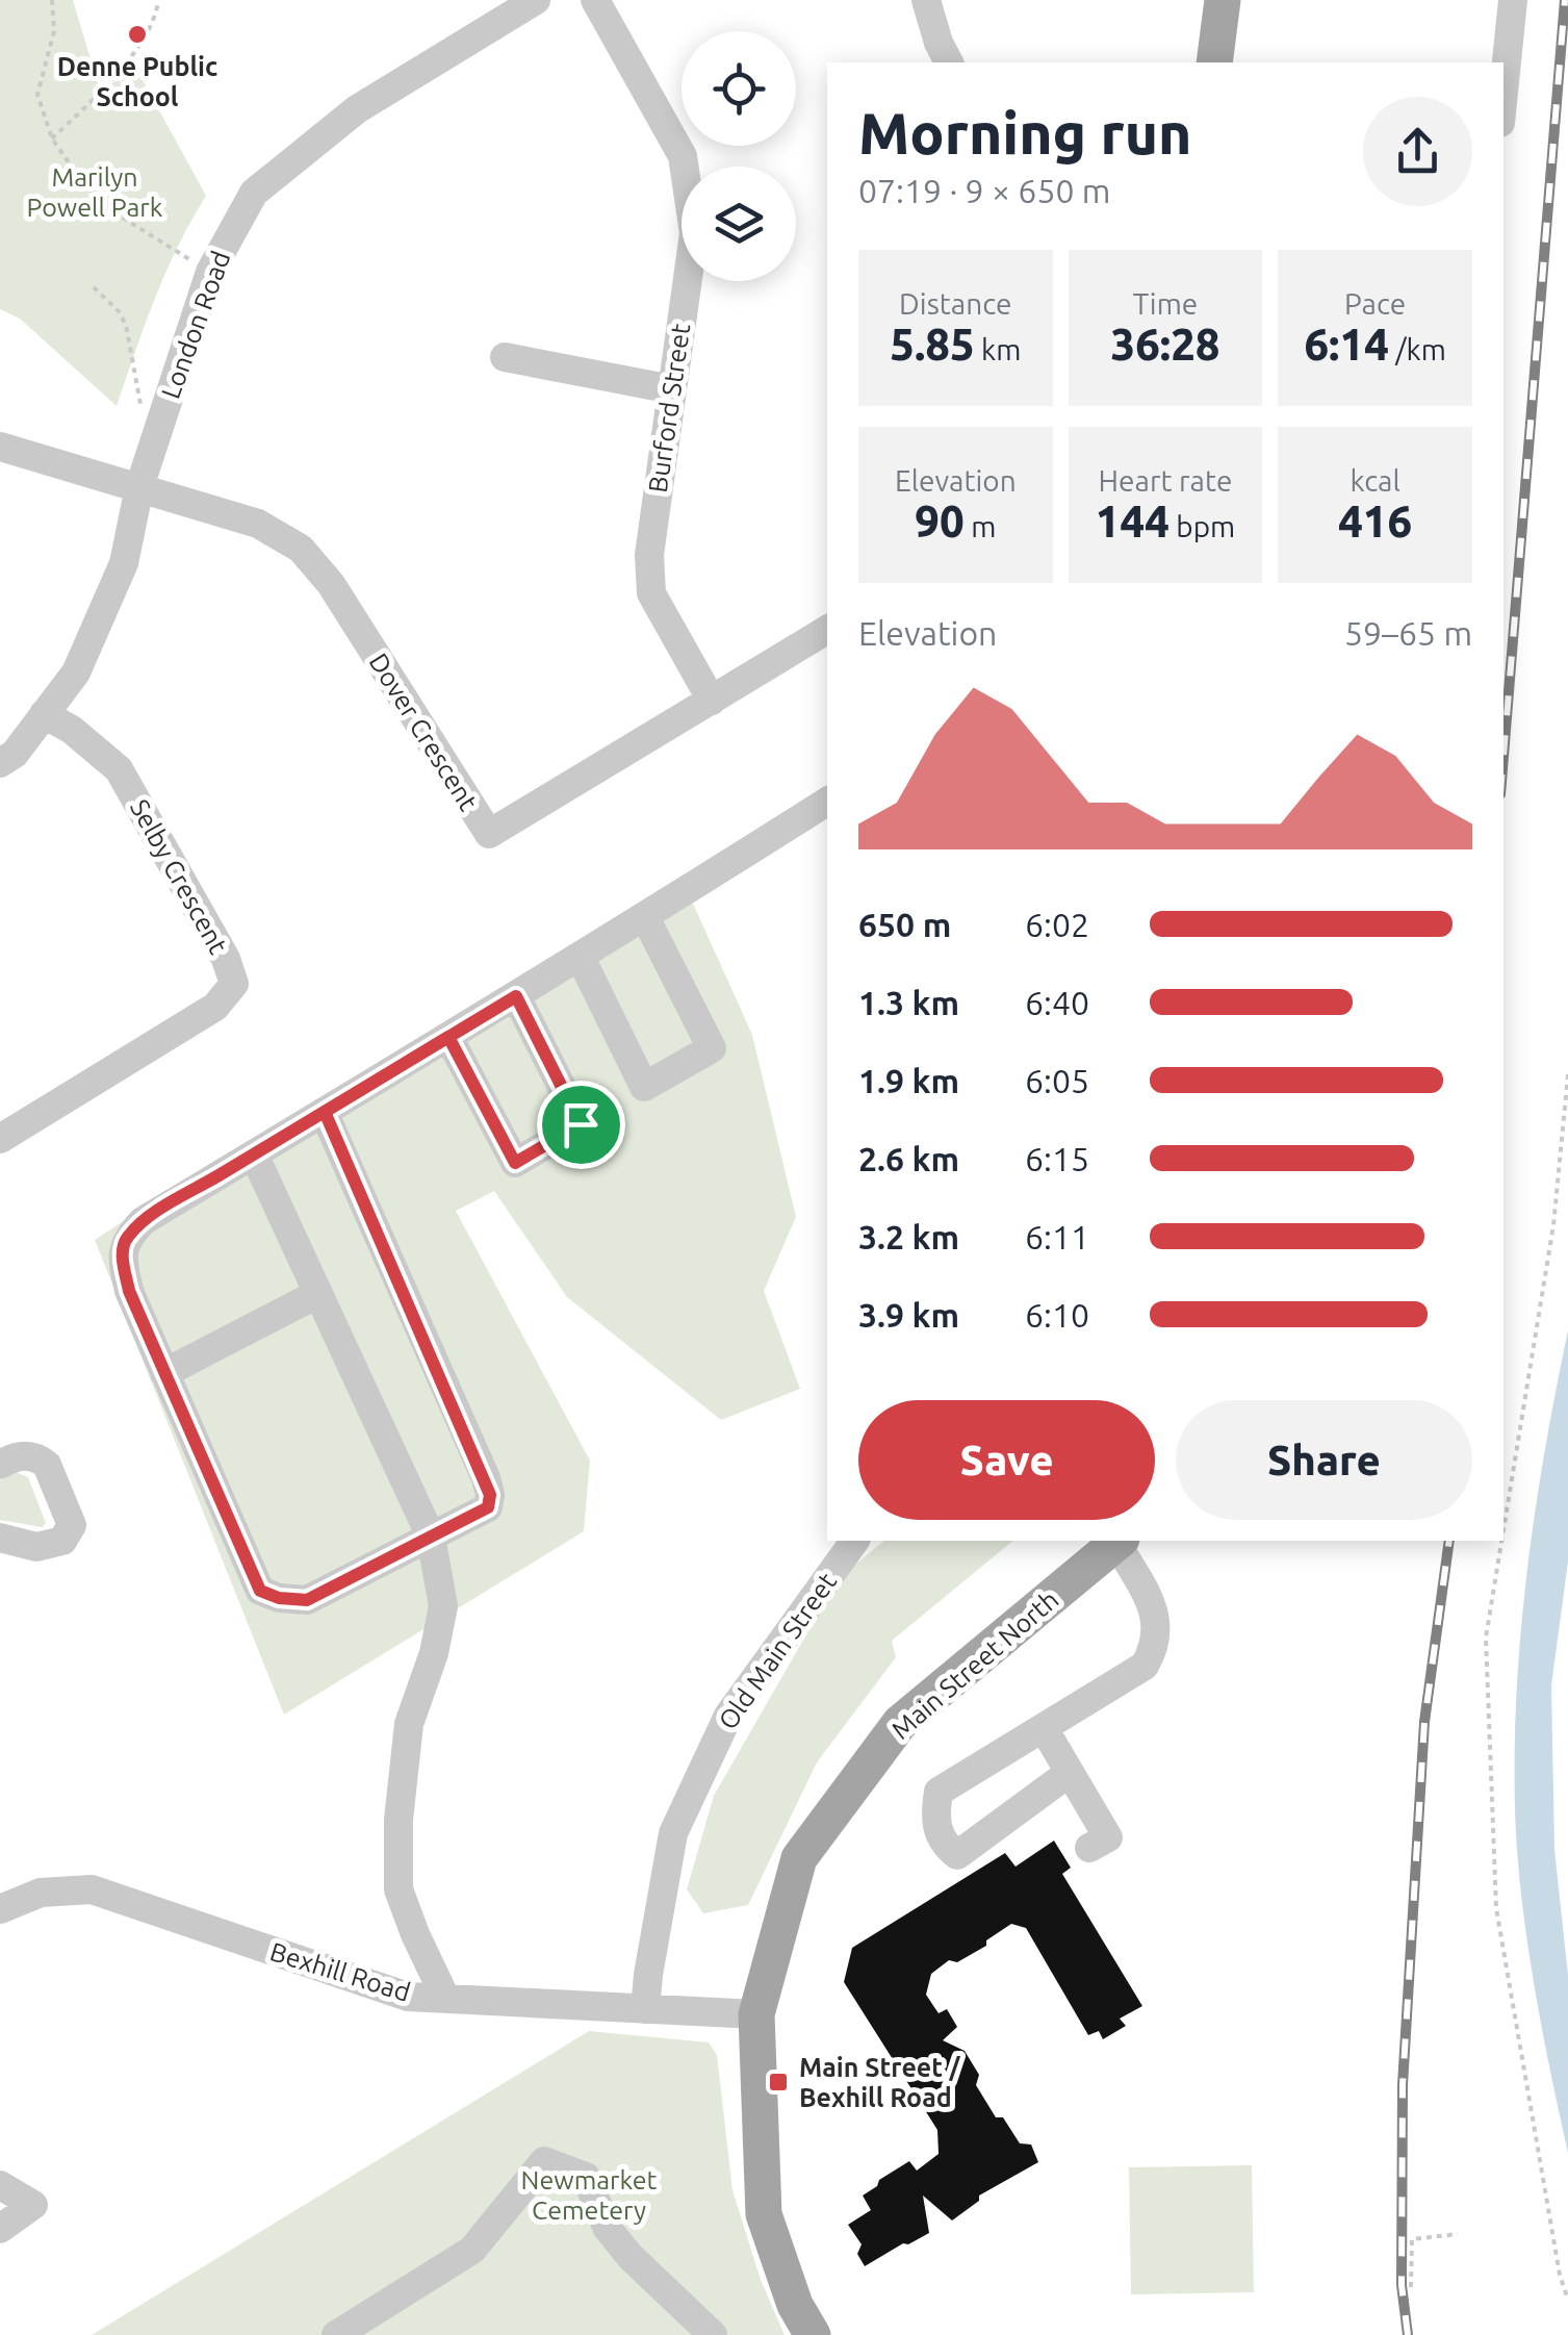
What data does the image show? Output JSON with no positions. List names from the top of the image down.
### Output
{
  "streets": {
    "main road": ["Main Street North"],
    "street": [
      "London Road",
      "Burford Street",
      "Dover Crescent",
      "Selby Crescent",
      "Old Main Street",
      "Bexhill Road"
    ]
  },
  "crossings": [
    ["London Road", "Dover Crescent"],
    ["London Road", "Selby Crescent"],
    ["Burford Street", "Dover Crescent"],
    ["Old Main Street", "Bexhill Road"],
    ["Main Street North", "Bexhill Road"]
  ],
  "parks": ["Marilyn Powell Park", "Newmarket Cemetery"],
  "places": {
    "other": ["Denne Public School"],
    "transit": ["Main Street / Bexhill Road"]
  },
  "page": {
    "heading": ["Morning run", "07:19 · 9 × 650 m"],
    "stats": [
      ["Distance", "5.85 km"],
      ["Time", "36:28"],
      ["Pace", "6:14 /km"],
      ["Elevation", "90 m"],
      ["Heart rate", "144 bpm"],
      ["kcal", "416"]
    ],
    "chart": ["Elevation", "59–65 m"],
    "list": [
      {
        "name": "650 m",
        "note": "6:02"
      },
      {
        "name": "1.3 km",
        "note": "6:40"
      },
      {
        "name": "1.9 km",
        "note": "6:05"
      },
      {
        "name": "2.6 km",
        "note": "6:15"
      },
      {
        "name": "3.2 km",
        "note": "6:11"
      },
      {
        "name": "3.9 km",
        "note": "6:10"
      }
    ],
    "buttons": ["Save", "Share"]
  }
}
